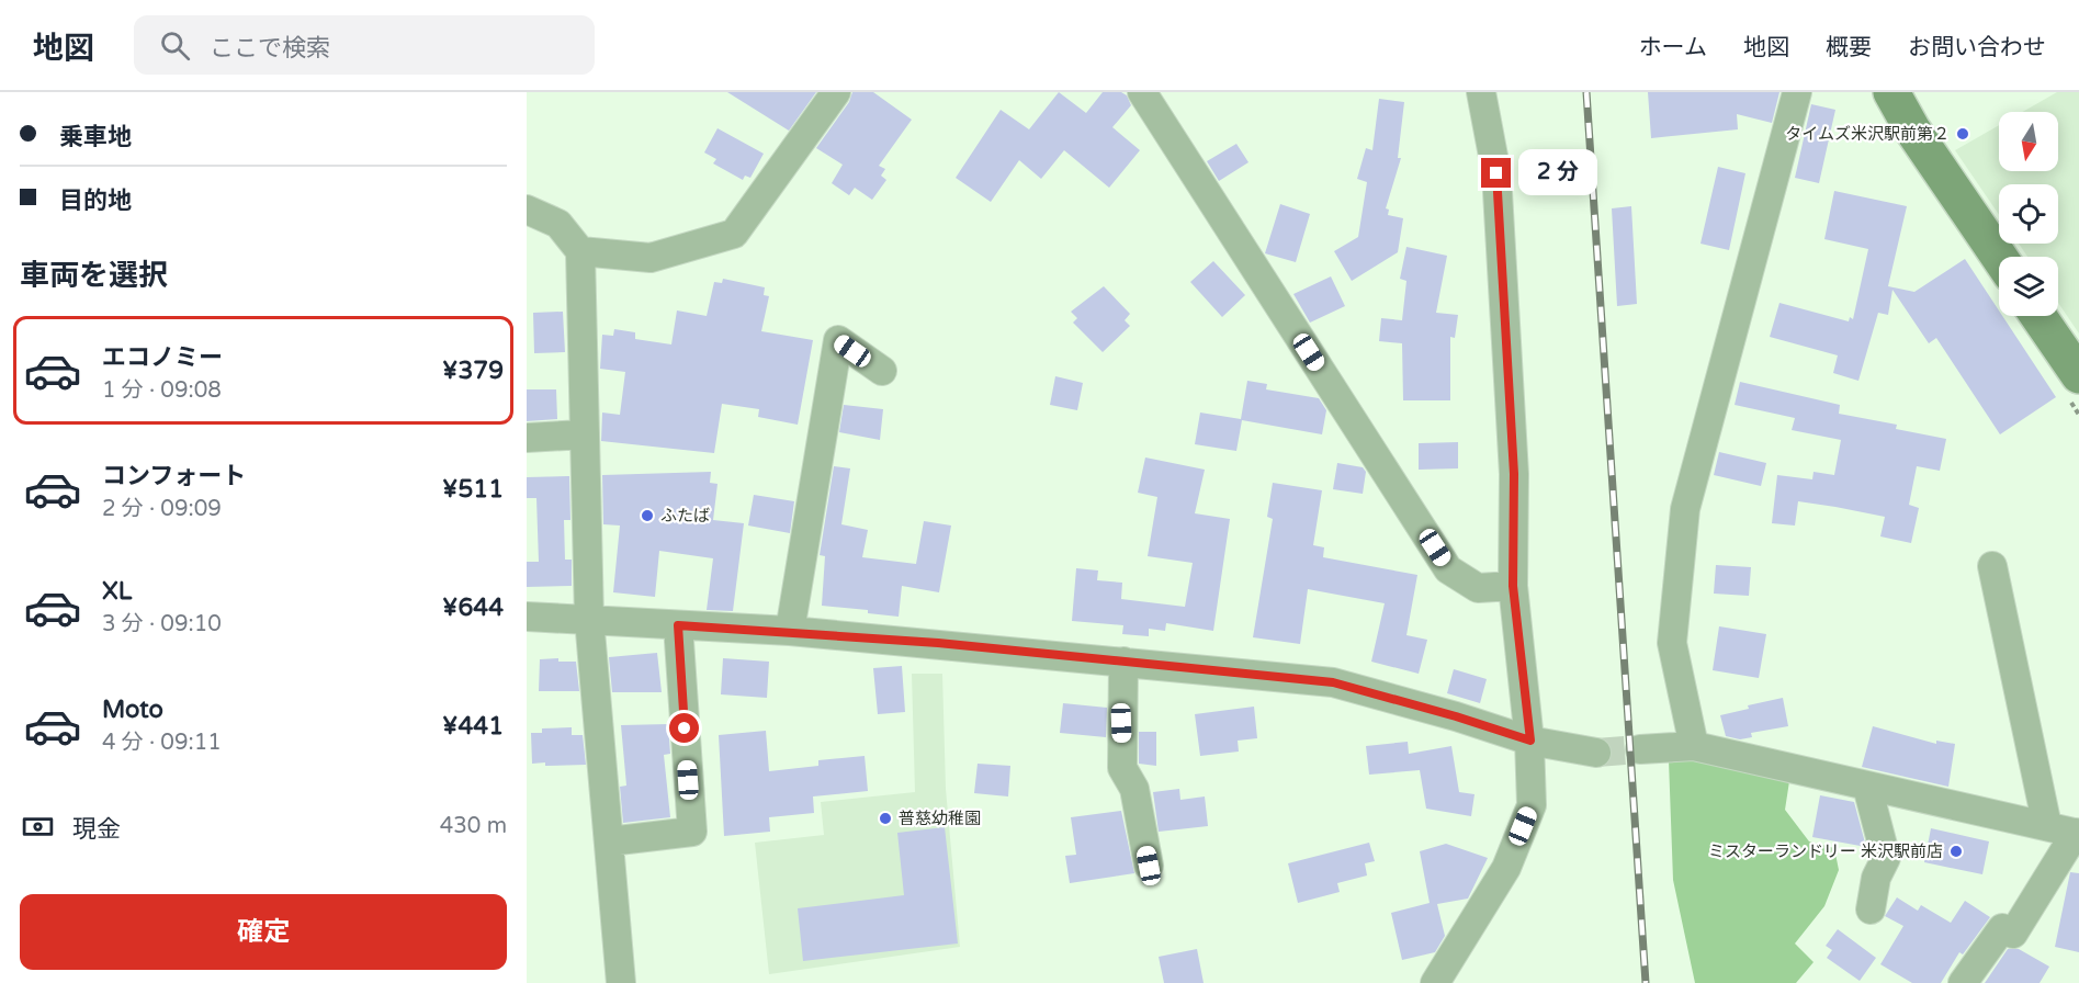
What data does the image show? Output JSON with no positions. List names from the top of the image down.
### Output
{
  "places": [
    "タイムズ米沢駅前第２",
    "ふたば",
    "普慈幼稚園",
    "ミスターランドリー 米沢駅前店"
  ],
  "north": "bottom",
  "page": {
    "header": "地図",
    "search": "ここで検索",
    "nav": [
      "ホーム",
      "地図",
      "概要",
      "お問い合わせ"
    ],
    "banner": ["乗車地", "目的地"],
    "bubble": "2 分",
    "heading": "車両を選択",
    "list": [
      {
        "name": "エコノミー",
        "note": "1 分 · 09:08",
        "value": "¥379"
      },
      {
        "name": "コンフォート",
        "note": "2 分 · 09:09",
        "value": "¥511"
      },
      {
        "name": "XL",
        "note": "3 分 · 09:10",
        "value": "¥644"
      },
      {
        "name": "Moto",
        "note": "4 分 · 09:11",
        "value": "¥441"
      }
    ],
    "pay": ["現金", "430 m"],
    "buttons": "確定"
  }
}
